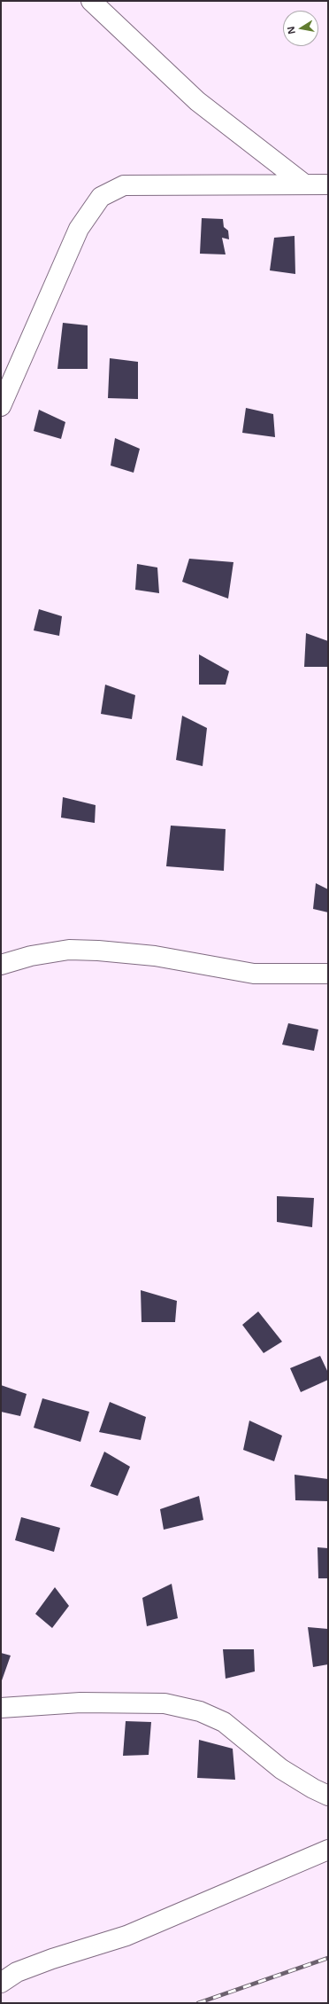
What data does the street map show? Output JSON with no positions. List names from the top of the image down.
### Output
{
  "north": "left"
}
